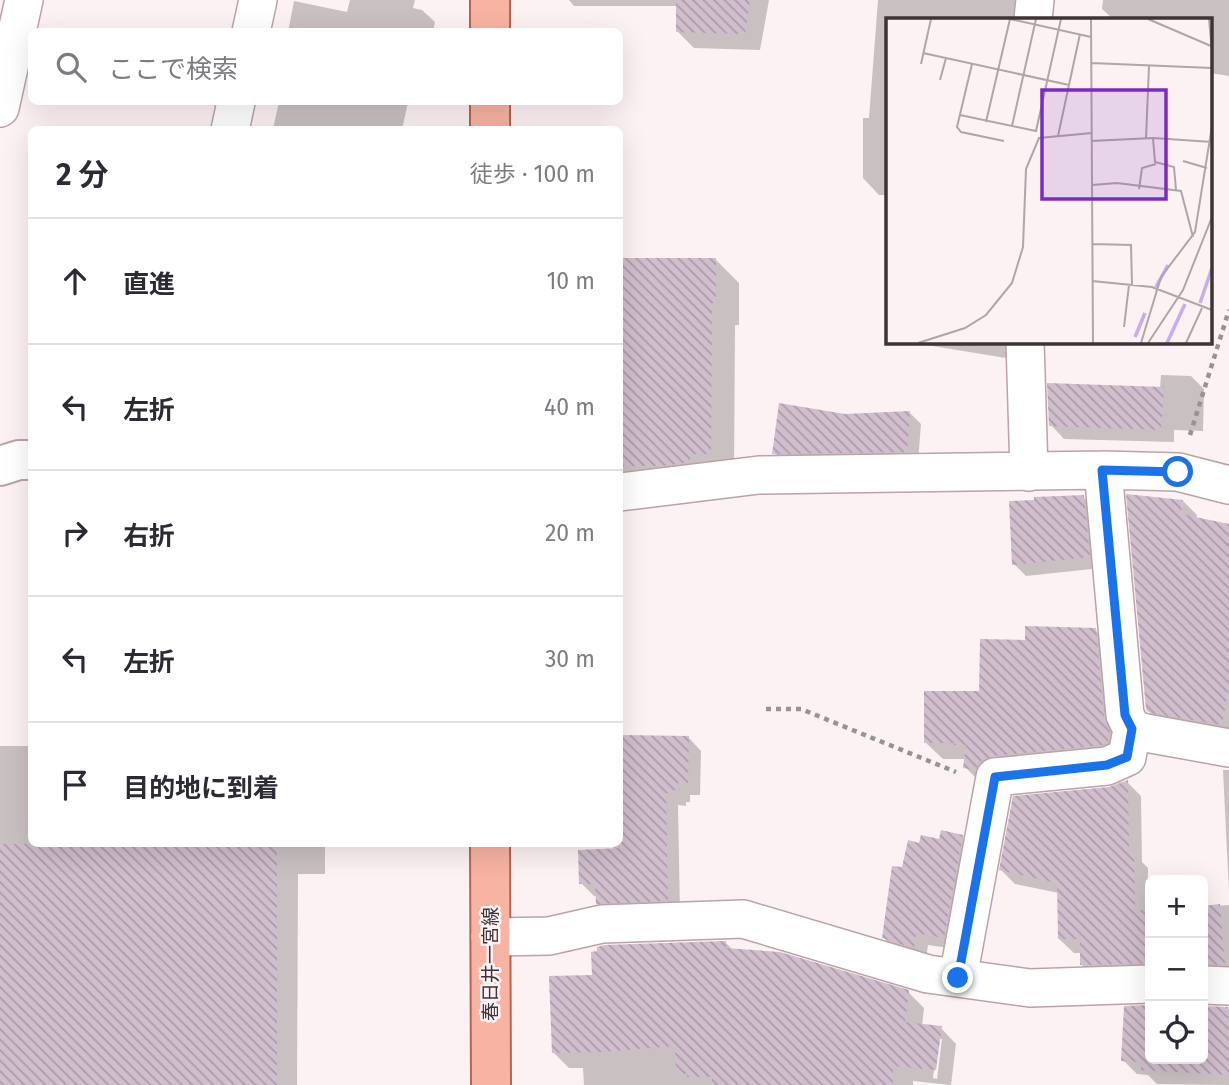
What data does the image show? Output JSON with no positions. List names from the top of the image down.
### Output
{
  "streets": {
    "main road": ["春日井一宮線"]
  },
  "page": {
    "search": "ここで検索",
    "heading": ["2 分", "徒歩 · 100 m"],
    "list": [
      ["直進", "10 m"],
      ["左折", "40 m"],
      ["右折", "20 m"],
      ["左折", "30 m"],
      "目的地に到着"
    ],
    "map_buttons": ["+", "−"]
  }
}
